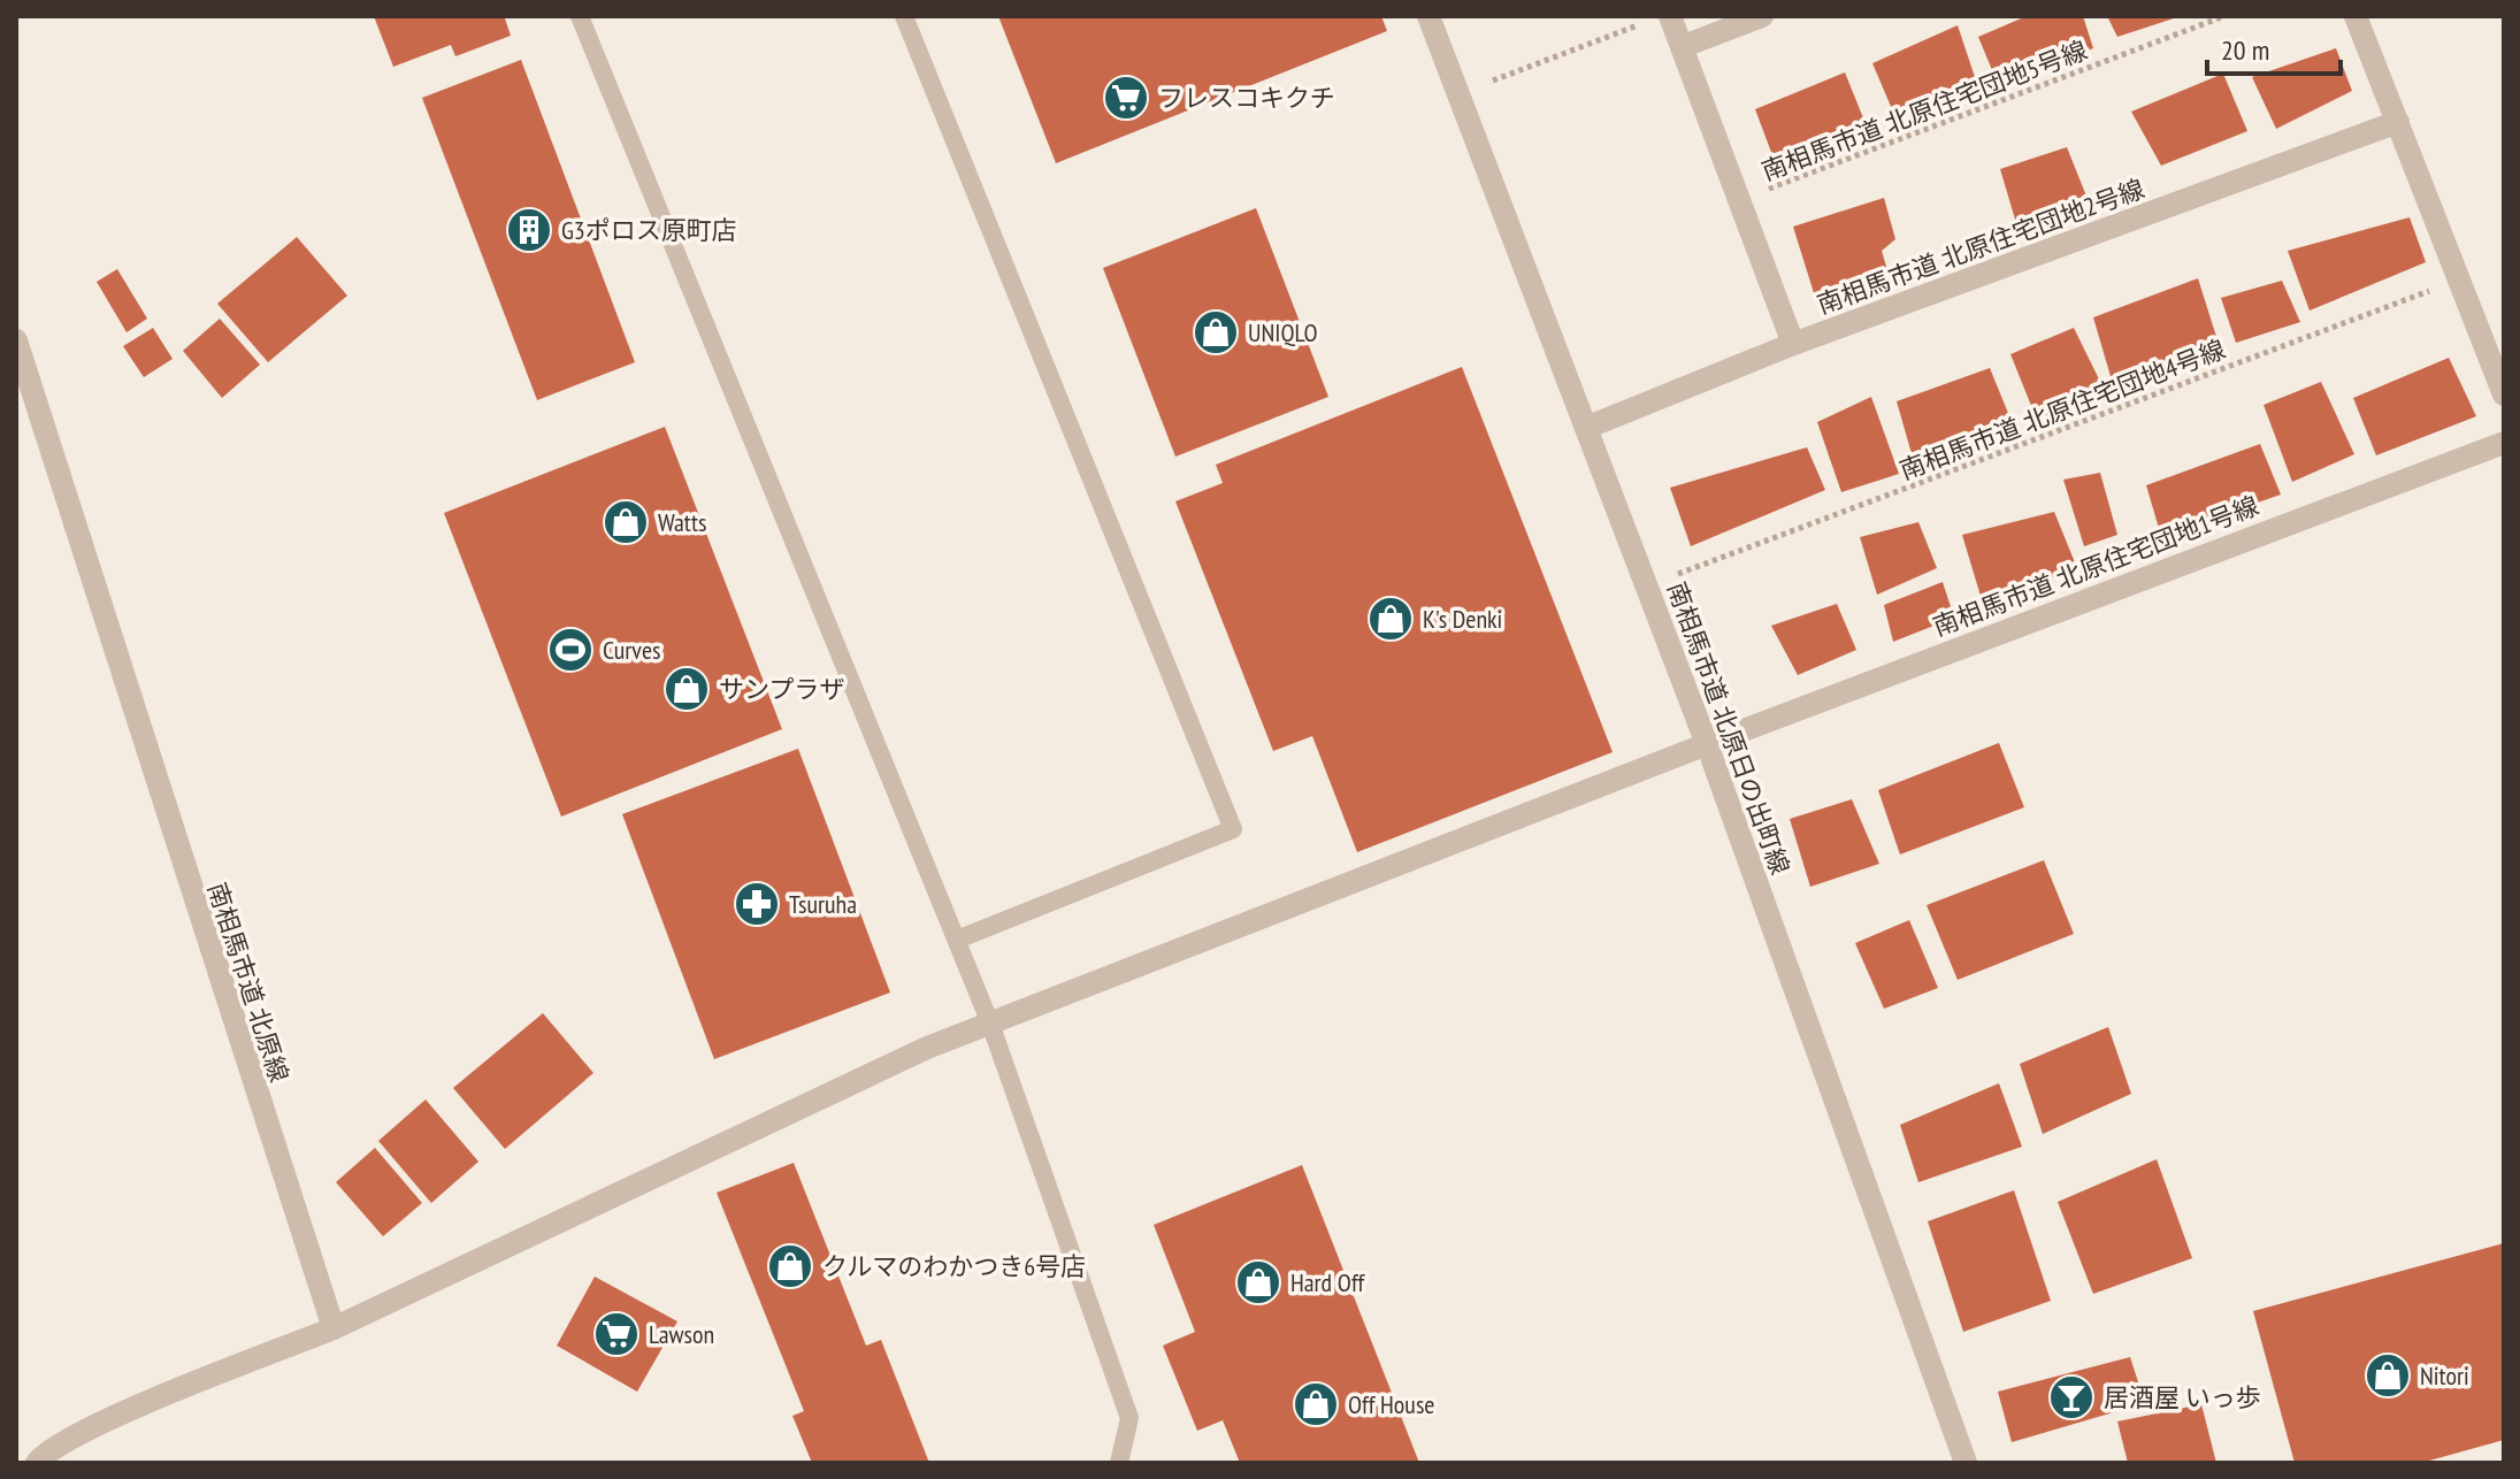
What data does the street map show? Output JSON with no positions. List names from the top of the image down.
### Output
{
  "streets": {
    "street": [
      "南相馬市道 北原住宅団地2号線",
      "南相馬市道 北原住宅団地1号線",
      "南相馬市道 北原日の出町線",
      "南相馬市道 北原線"
    ],
    "path": ["南相馬市道 北原住宅団地5号線", "南相馬市道 北原住宅団地4号線"]
  },
  "crossings": [
    ["南相馬市道 北原住宅団地2号線", "南相馬市道 北原日の出町線"],
    ["南相馬市道 北原住宅団地1号線", "南相馬市道 北原日の出町線"],
    ["南相馬市道 北原住宅団地1号線", "南相馬市道 北原線"]
  ],
  "places": {
    "supermarket": ["フレスコキクチ", "Lawson"],
    "building": ["G3ポロス原町店"],
    "shop": [
      "UNIQLO",
      "Watts",
      "K's Denki",
      "サンプラザ",
      "クルマのわかつき6号店",
      "Hard Off",
      "Nitori",
      "Off House"
    ],
    "sports": ["Curves"],
    "pharmacy": ["Tsuruha"],
    "bar": ["居酒屋 いっ歩"]
  },
  "scale_bar": "20 m"
}
